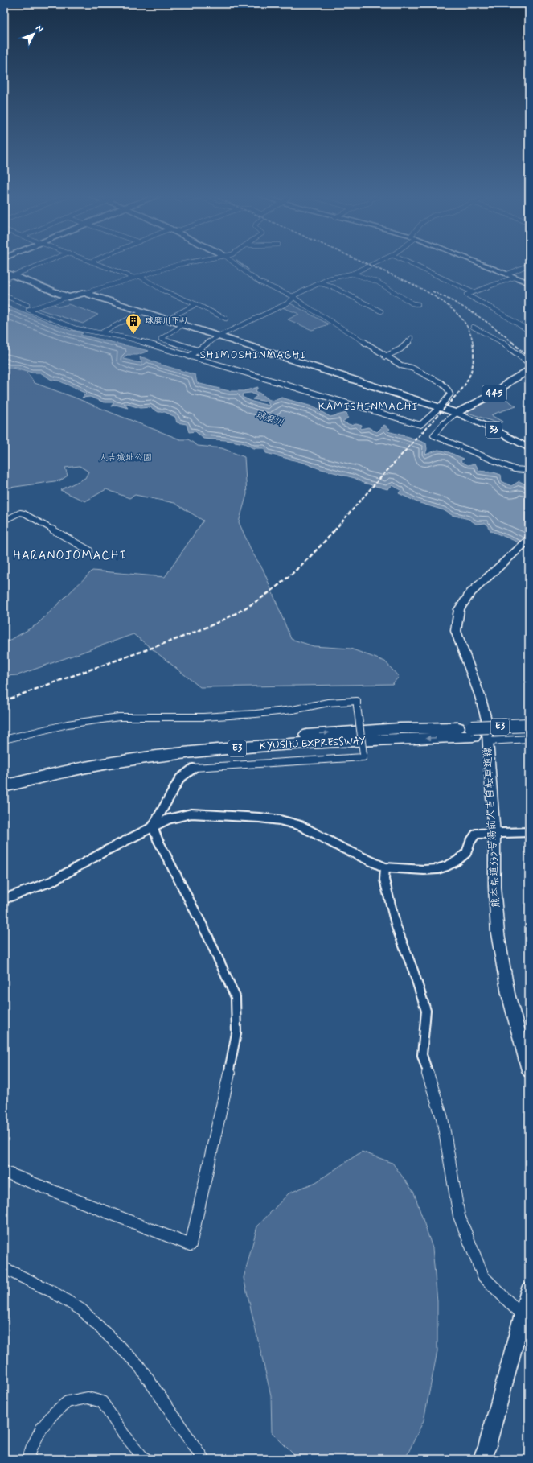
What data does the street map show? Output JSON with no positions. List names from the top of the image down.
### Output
{
  "streets": {
    "highway": ["445", "E3", "KYUSHU EXPRESSWAY"],
    "main road": ["33"],
    "street": ["熊本県道335号湯前人吉自転車道線"]
  },
  "crossings": [
    ["445", "33"]
  ],
  "districts": ["SHIMOSHINMACHI", "KAMISHINMACHI", "HARANOJOMACHI"],
  "water": ["球磨川"],
  "parks": ["人吉城址公園"],
  "places": {
    "building": ["球磨川下り"]
  },
  "north": "top right"
}
